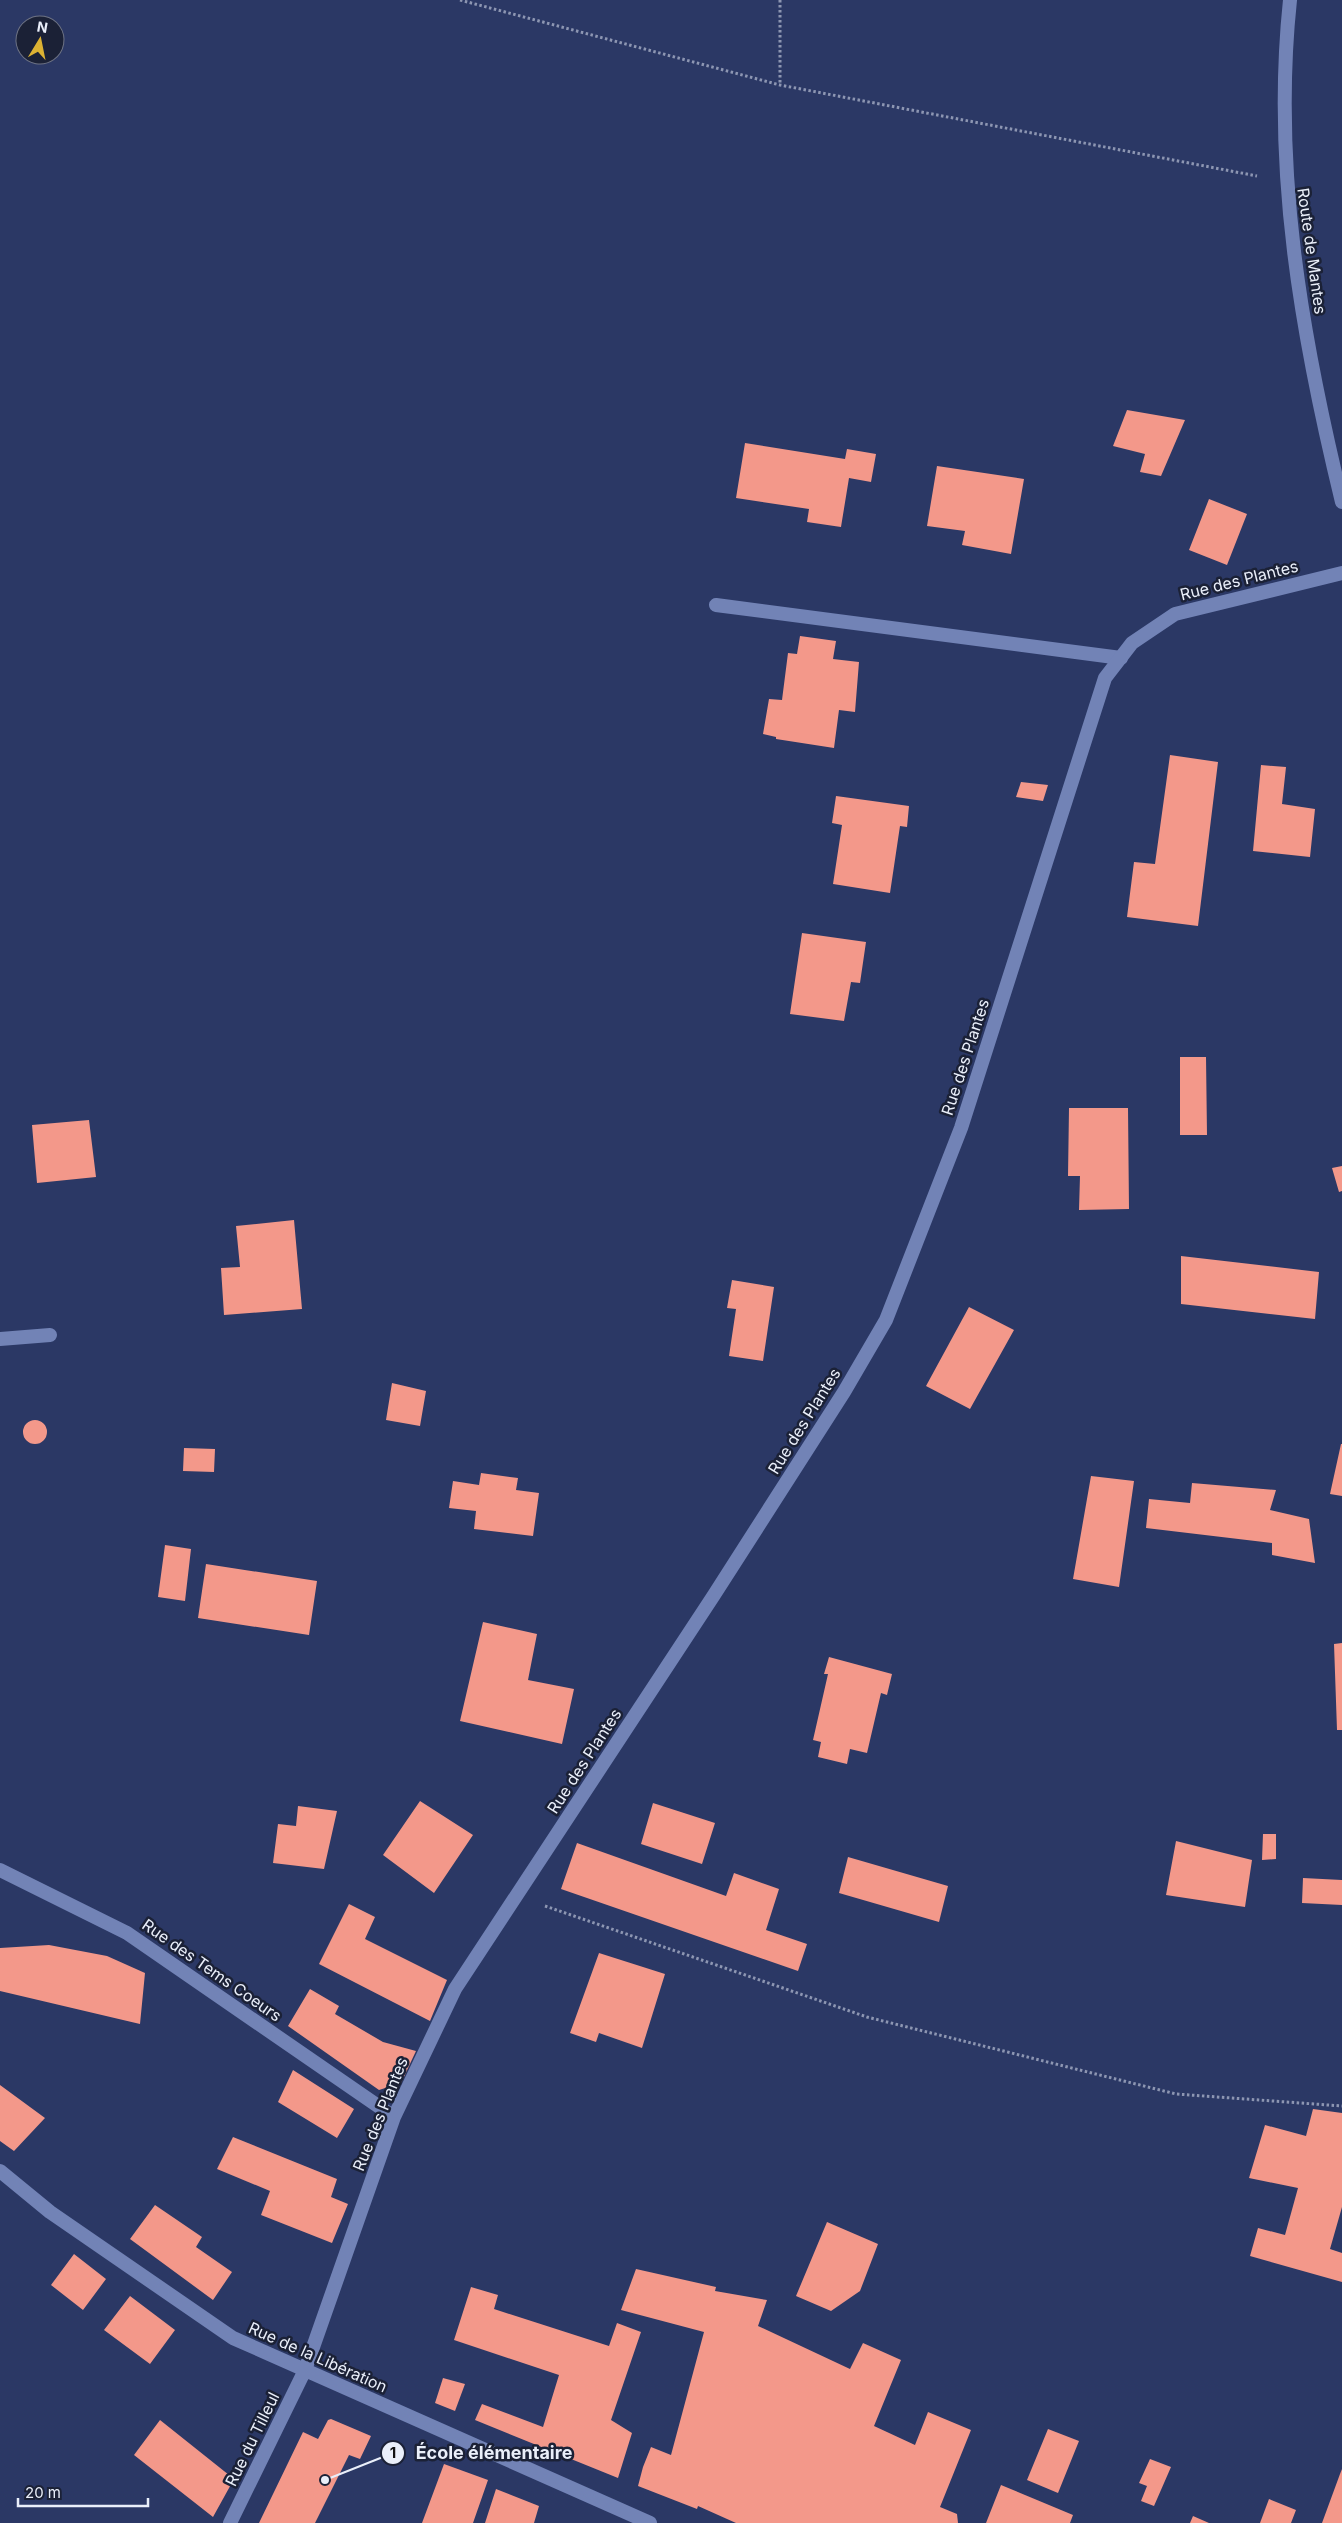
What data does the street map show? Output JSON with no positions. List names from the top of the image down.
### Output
{
  "streets": {
    "street": [
      "Route de Mantes",
      "Rue des Plantes",
      "Rue des Tems Coeurs",
      "Rue de la Libération",
      "Rue du Tilleul"
    ]
  },
  "crossings": [
    ["Rue des Plantes", "Rue des Tems Coeurs"],
    ["Rue des Plantes", "Rue de la Libération"],
    ["Rue des Plantes", "Rue du Tilleul"],
    ["Rue de la Libération", "Rue du Tilleul"]
  ],
  "places": ["École élémentaire"],
  "scale_bar": "20 m",
  "north": "top"
}
